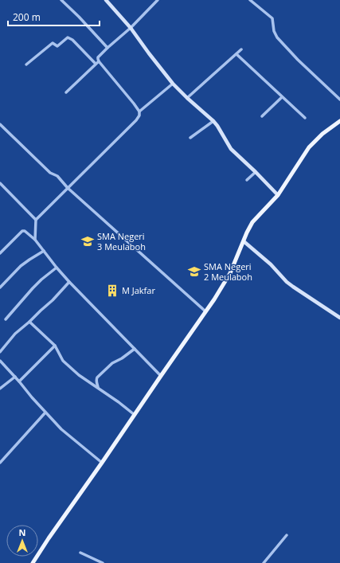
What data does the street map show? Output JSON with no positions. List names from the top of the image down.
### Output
{
  "places": {
    "school or university": ["SMA Negeri 3 Meulaboh", "SMA Negeri 2 Meulaboh"],
    "building": ["M Jakfar"]
  },
  "scale_bar": "200 m",
  "north": "top"
}
